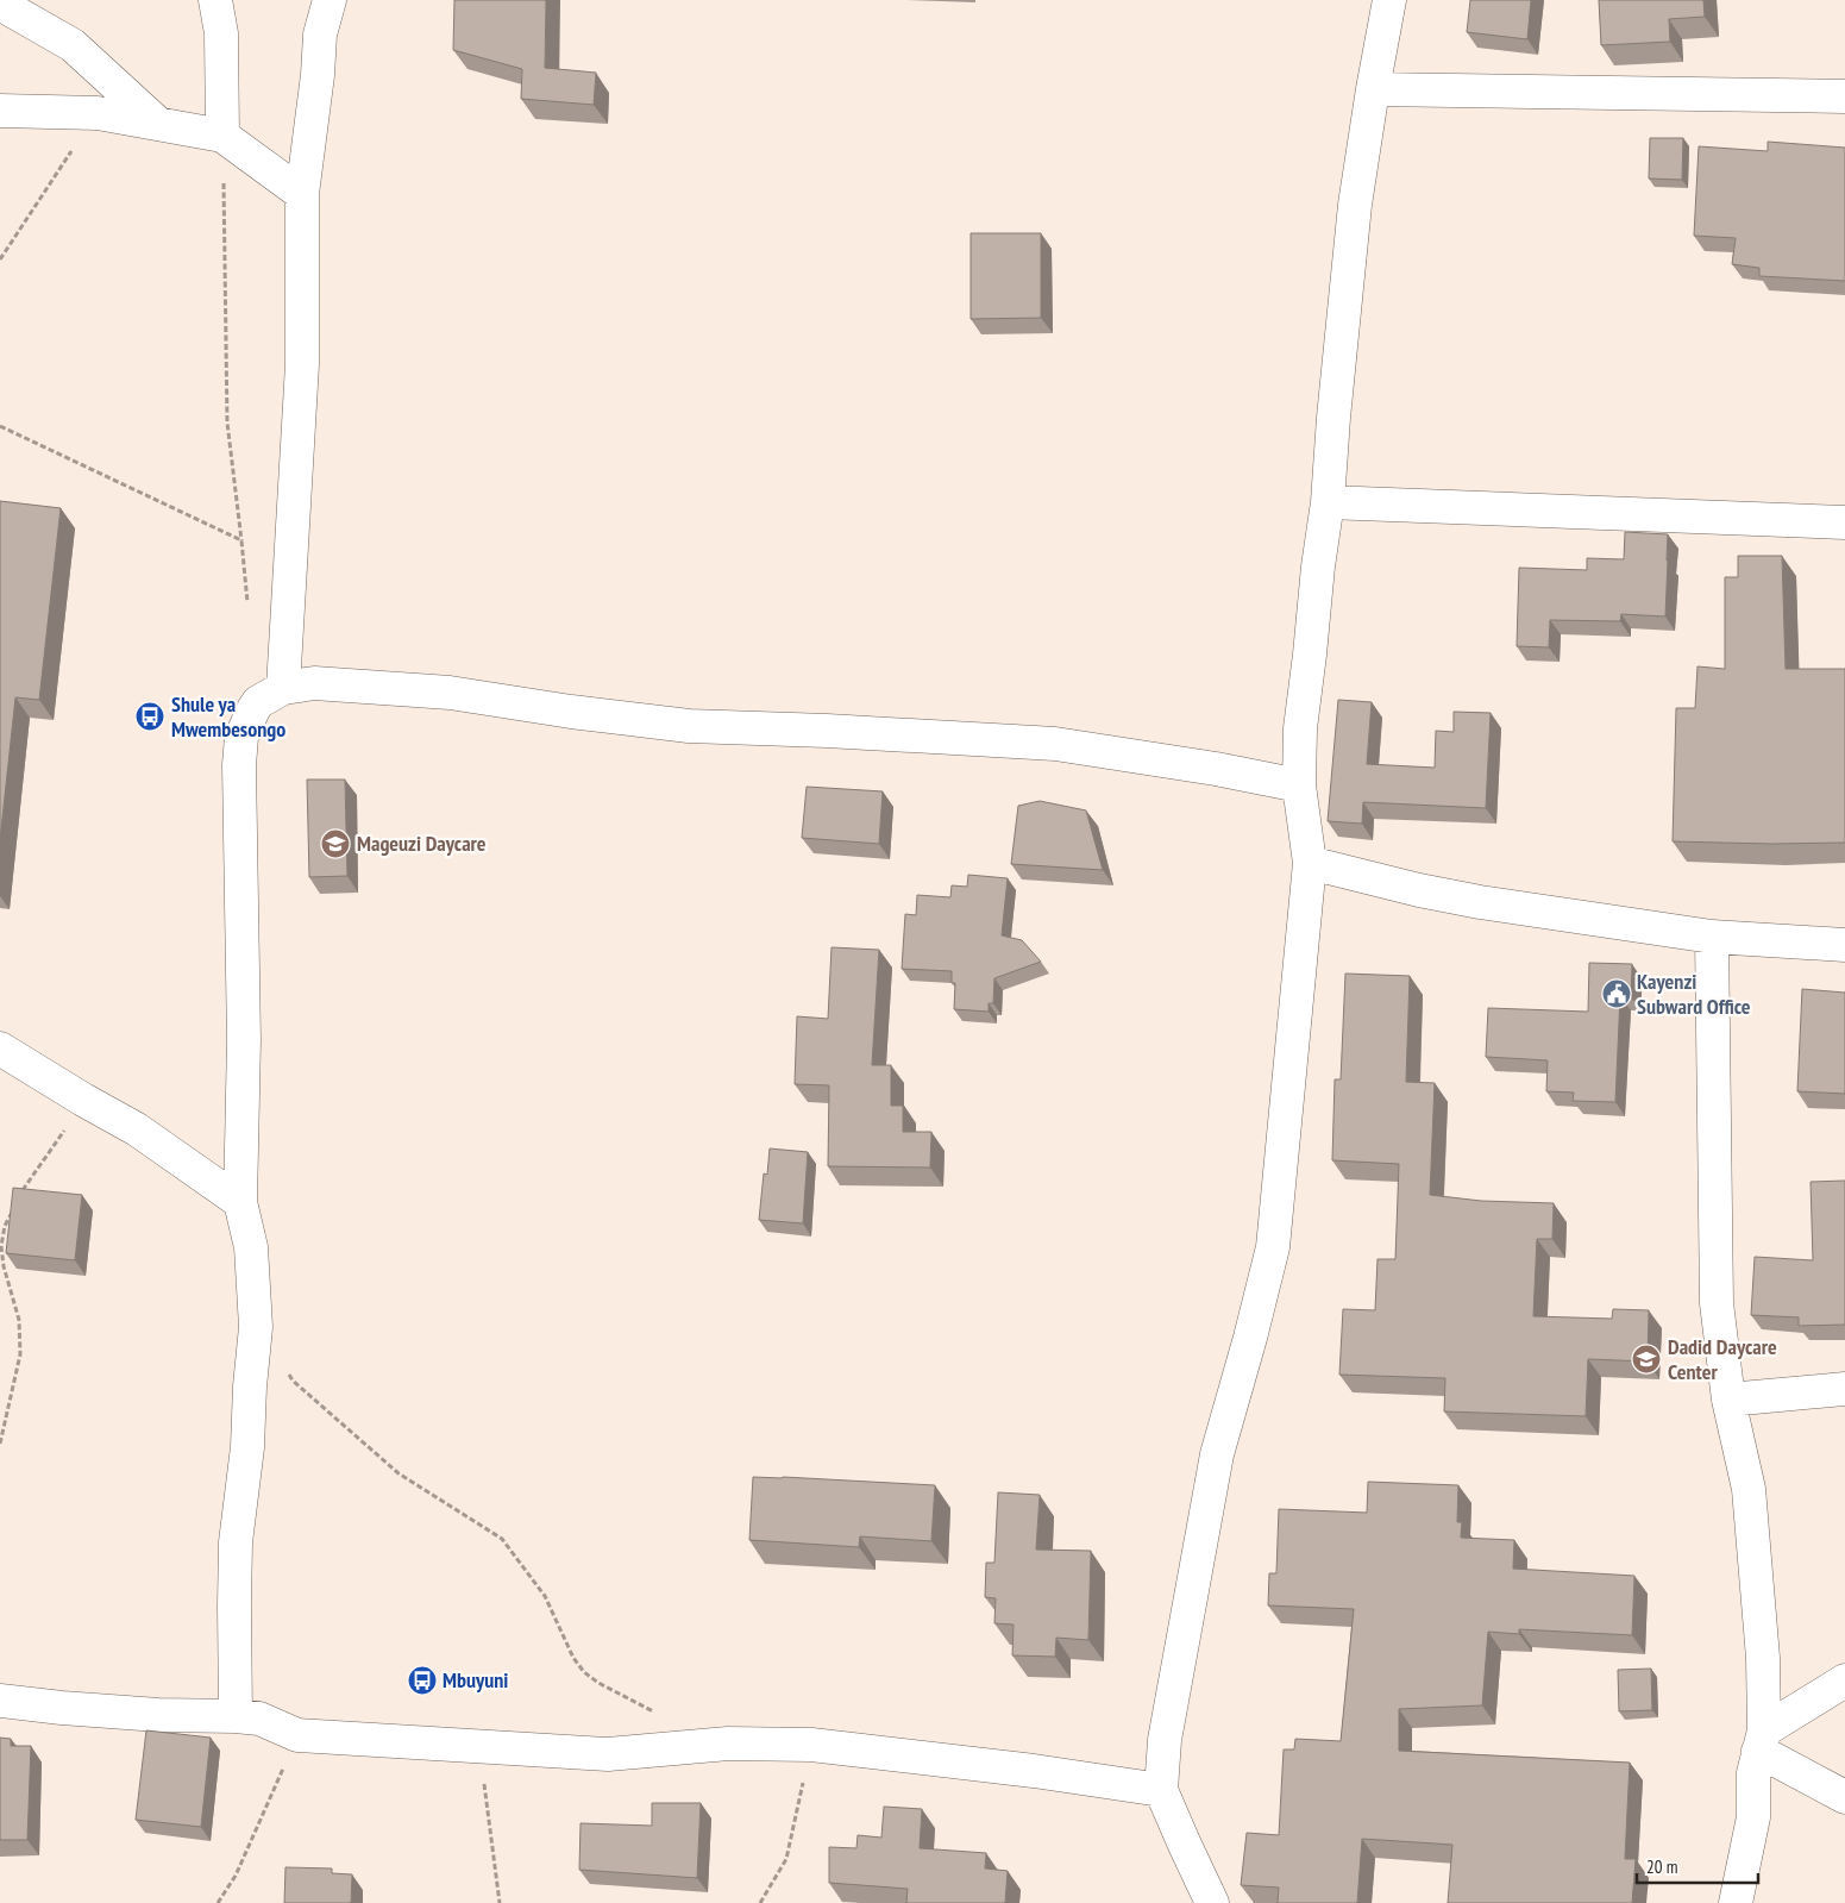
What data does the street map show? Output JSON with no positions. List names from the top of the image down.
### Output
{
  "places": {
    "bus stop": ["Shule ya Mwembesongo", "Mbuyuni"],
    "school or university": ["Mageuzi Daycare", "Dadid Daycare Center"],
    "public building": ["Kayenzi Subward Office"]
  },
  "scale_bar": "20 m"
}
